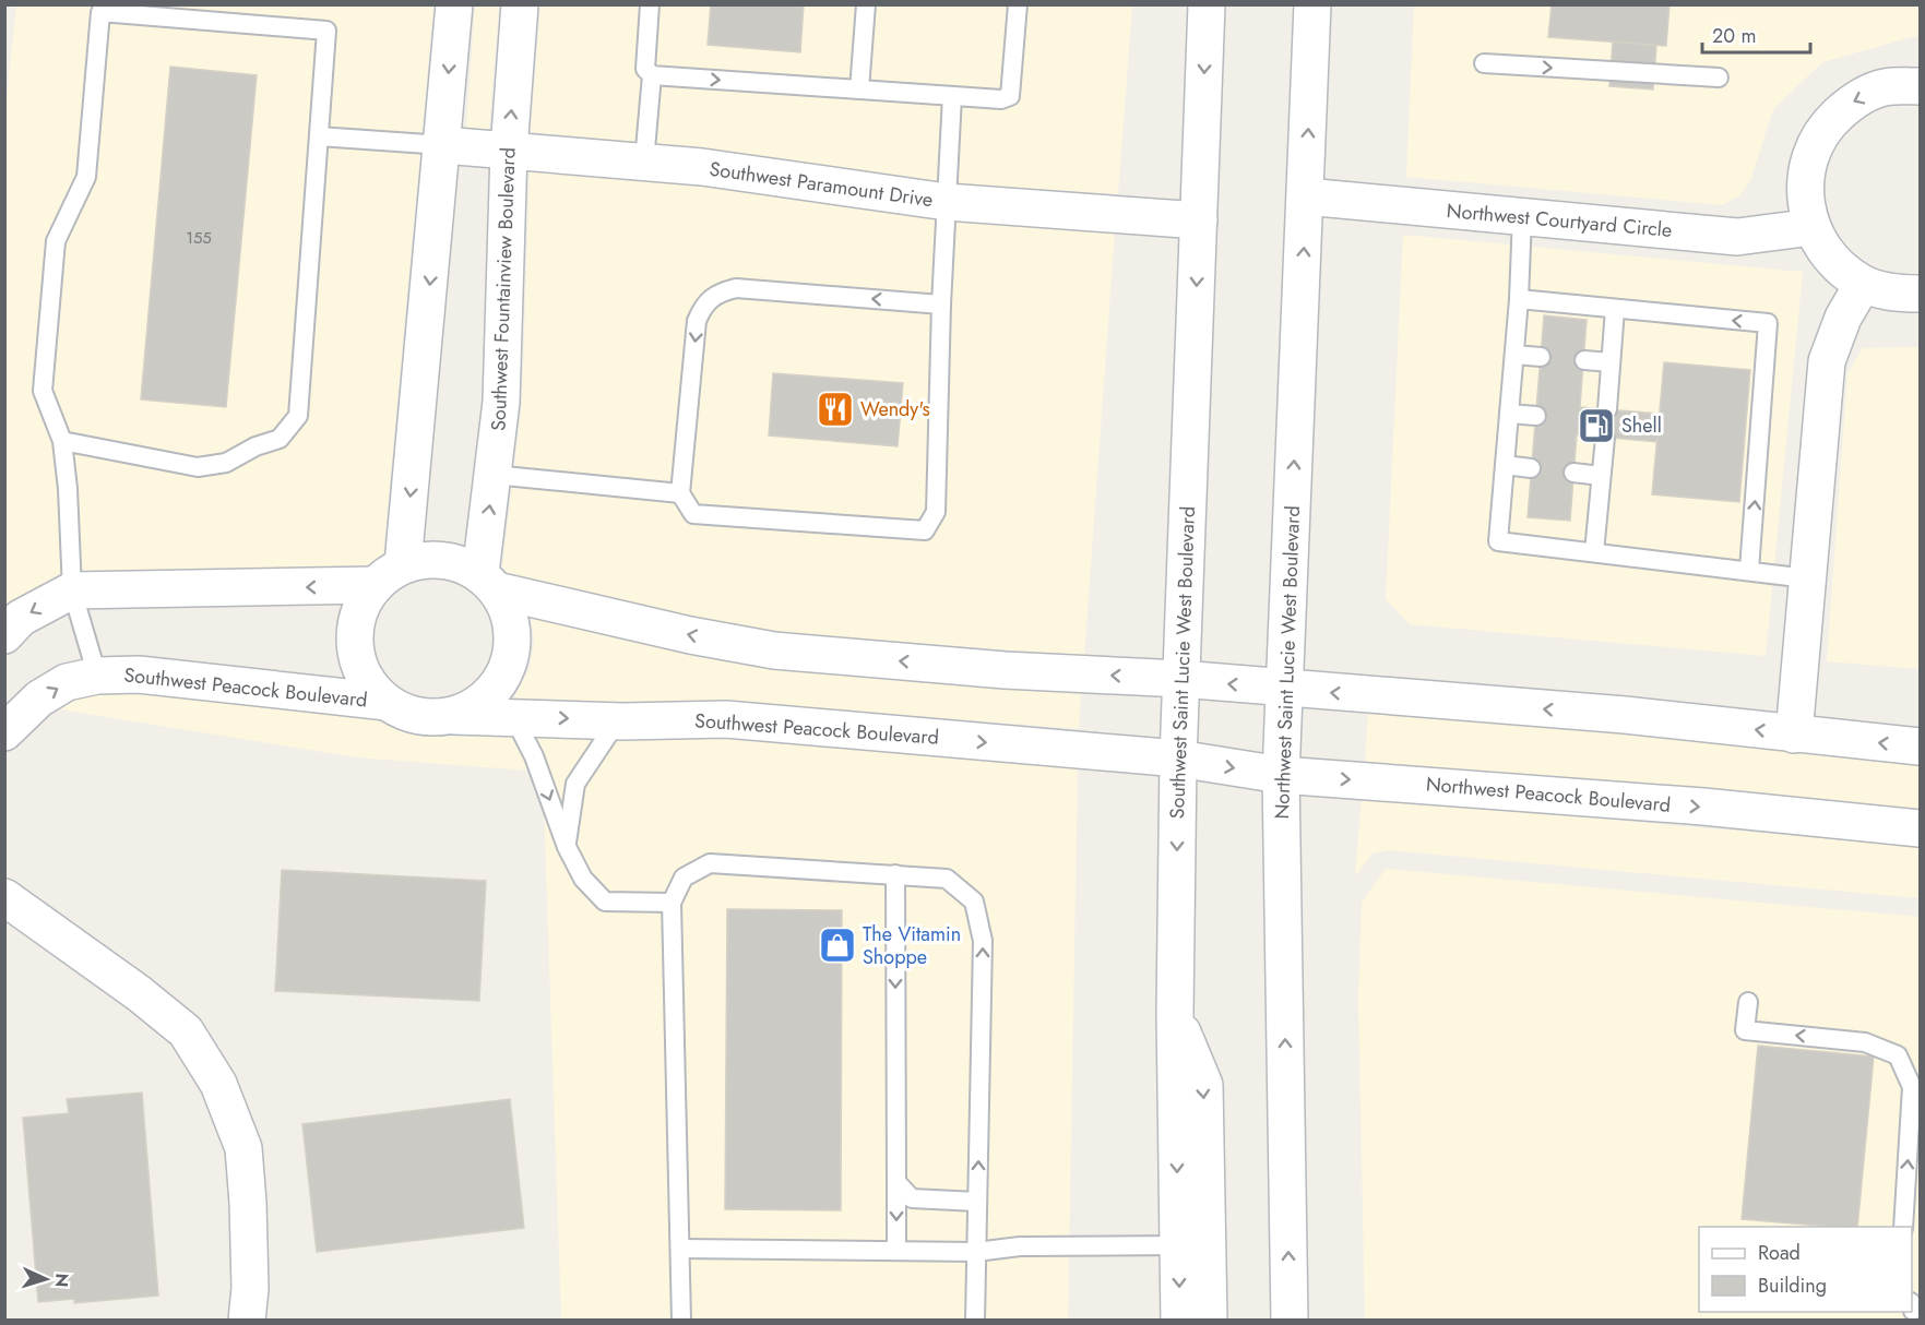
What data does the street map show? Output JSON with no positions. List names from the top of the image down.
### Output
{
  "streets": {
    "street": [
      "Southwest Paramount Drive",
      "Northwest Courtyard Circle",
      "Southwest Fountainview Boulevard",
      "Southwest Saint Lucie West Boulevard",
      "Northwest Saint Lucie West Boulevard",
      "Southwest Peacock Boulevard",
      "Northwest Peacock Boulevard"
    ]
  },
  "crossings": [
    ["Southwest Paramount Drive", "Southwest Fountainview Boulevard"],
    ["Southwest Paramount Drive", "Southwest Saint Lucie West Boulevard"],
    ["Northwest Courtyard Circle", "Northwest Saint Lucie West Boulevard"],
    ["Southwest Fountainview Boulevard", "Southwest Peacock Boulevard"],
    ["Southwest Saint Lucie West Boulevard", "Southwest Peacock Boulevard"],
    ["Southwest Saint Lucie West Boulevard", "Northwest Peacock Boulevard"],
    ["Northwest Saint Lucie West Boulevard", "Northwest Peacock Boulevard"],
    ["Southwest Peacock Boulevard", "Northwest Peacock Boulevard"]
  ],
  "one_way": ["Southwest Saint Lucie West Boulevard", "Northwest Saint Lucie West Boulevard"],
  "places": {
    "restaurant": ["Wendy's"],
    "fuel station": ["Shell"],
    "shop": ["The Vitamin Shoppe"]
  },
  "house_numbers": ["155"],
  "legend": ["Road", "Building"],
  "scale_bar": "20 m",
  "north": "right"
}
